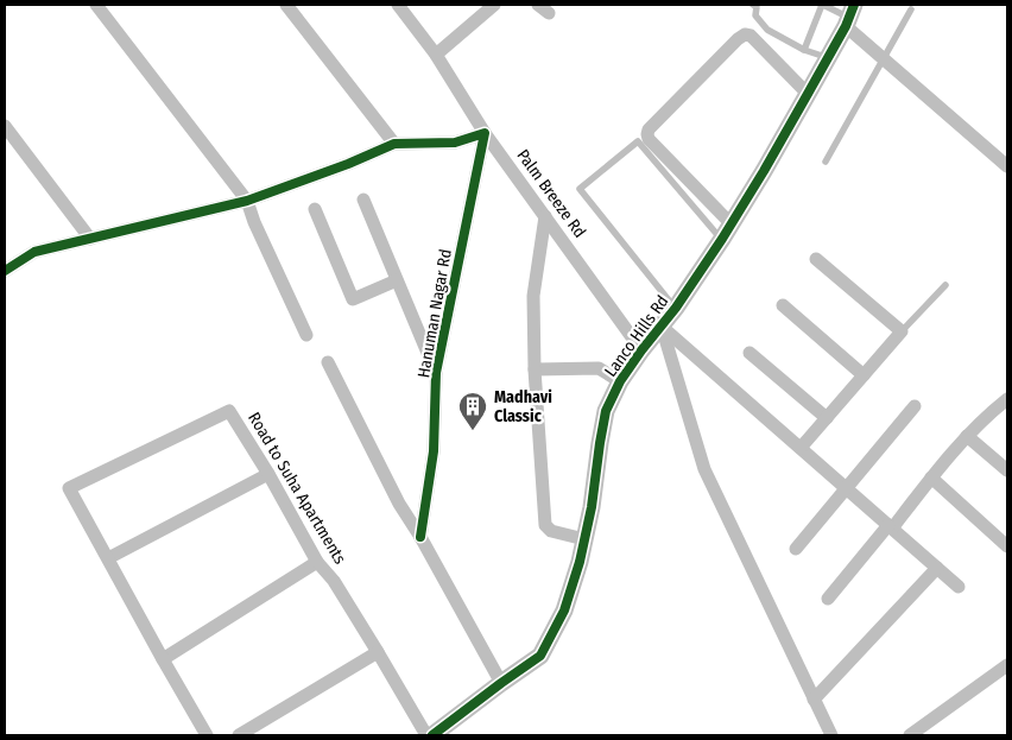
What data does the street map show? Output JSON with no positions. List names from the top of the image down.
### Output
{
  "streets": {
    "street": [
      "Palm Breeze Rd",
      "Hanuman Nagar Rd",
      "Lanco Hills Rd",
      "Road to Suha Apartments"
    ]
  },
  "crossings": [
    ["Palm Breeze Rd", "Hanuman Nagar Rd"],
    ["Palm Breeze Rd", "Lanco Hills Rd"]
  ],
  "places": {
    "building": ["Madhavi Classic"]
  }
}
